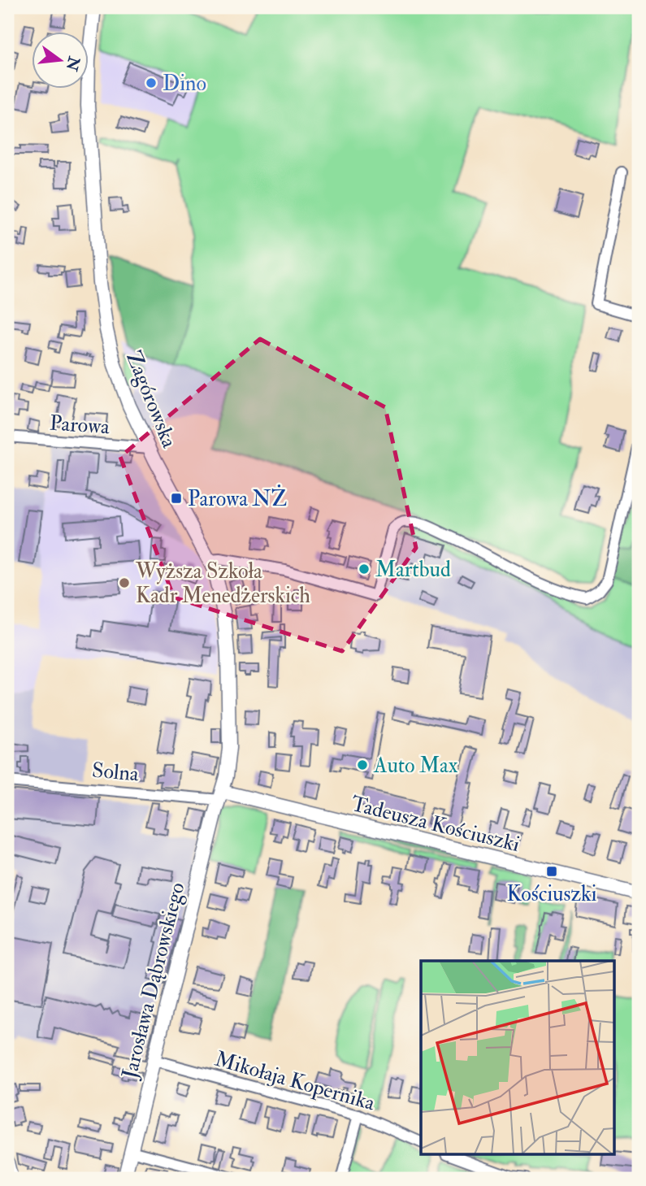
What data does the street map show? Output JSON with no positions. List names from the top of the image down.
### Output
{
  "streets": {
    "street": [
      "Zagórowska",
      "Parowa",
      "Solna",
      "Tadeusza Kościuszki",
      "Jarosława Dąbrowskiego",
      "Mikołaja Kopernika"
    ]
  },
  "crossings": [
    ["Zagórowska", "Parowa"],
    ["Zagórowska", "Solna"],
    ["Zagórowska", "Tadeusza Kościuszki"],
    ["Zagórowska", "Jarosława Dąbrowskiego"],
    ["Solna", "Tadeusza Kościuszki"],
    ["Solna", "Jarosława Dąbrowskiego"],
    ["Tadeusza Kościuszki", "Jarosława Dąbrowskiego"],
    ["Jarosława Dąbrowskiego", "Mikołaja Kopernika"]
  ],
  "places": {
    "other": [
      "Dino",
      "Martbud",
      "Wyższa Szkoła Kadr Menedżerskich",
      "Auto Max"
    ],
    "transit": ["Parowa NŻ", "Kościuszki"]
  },
  "north": "right"
}
